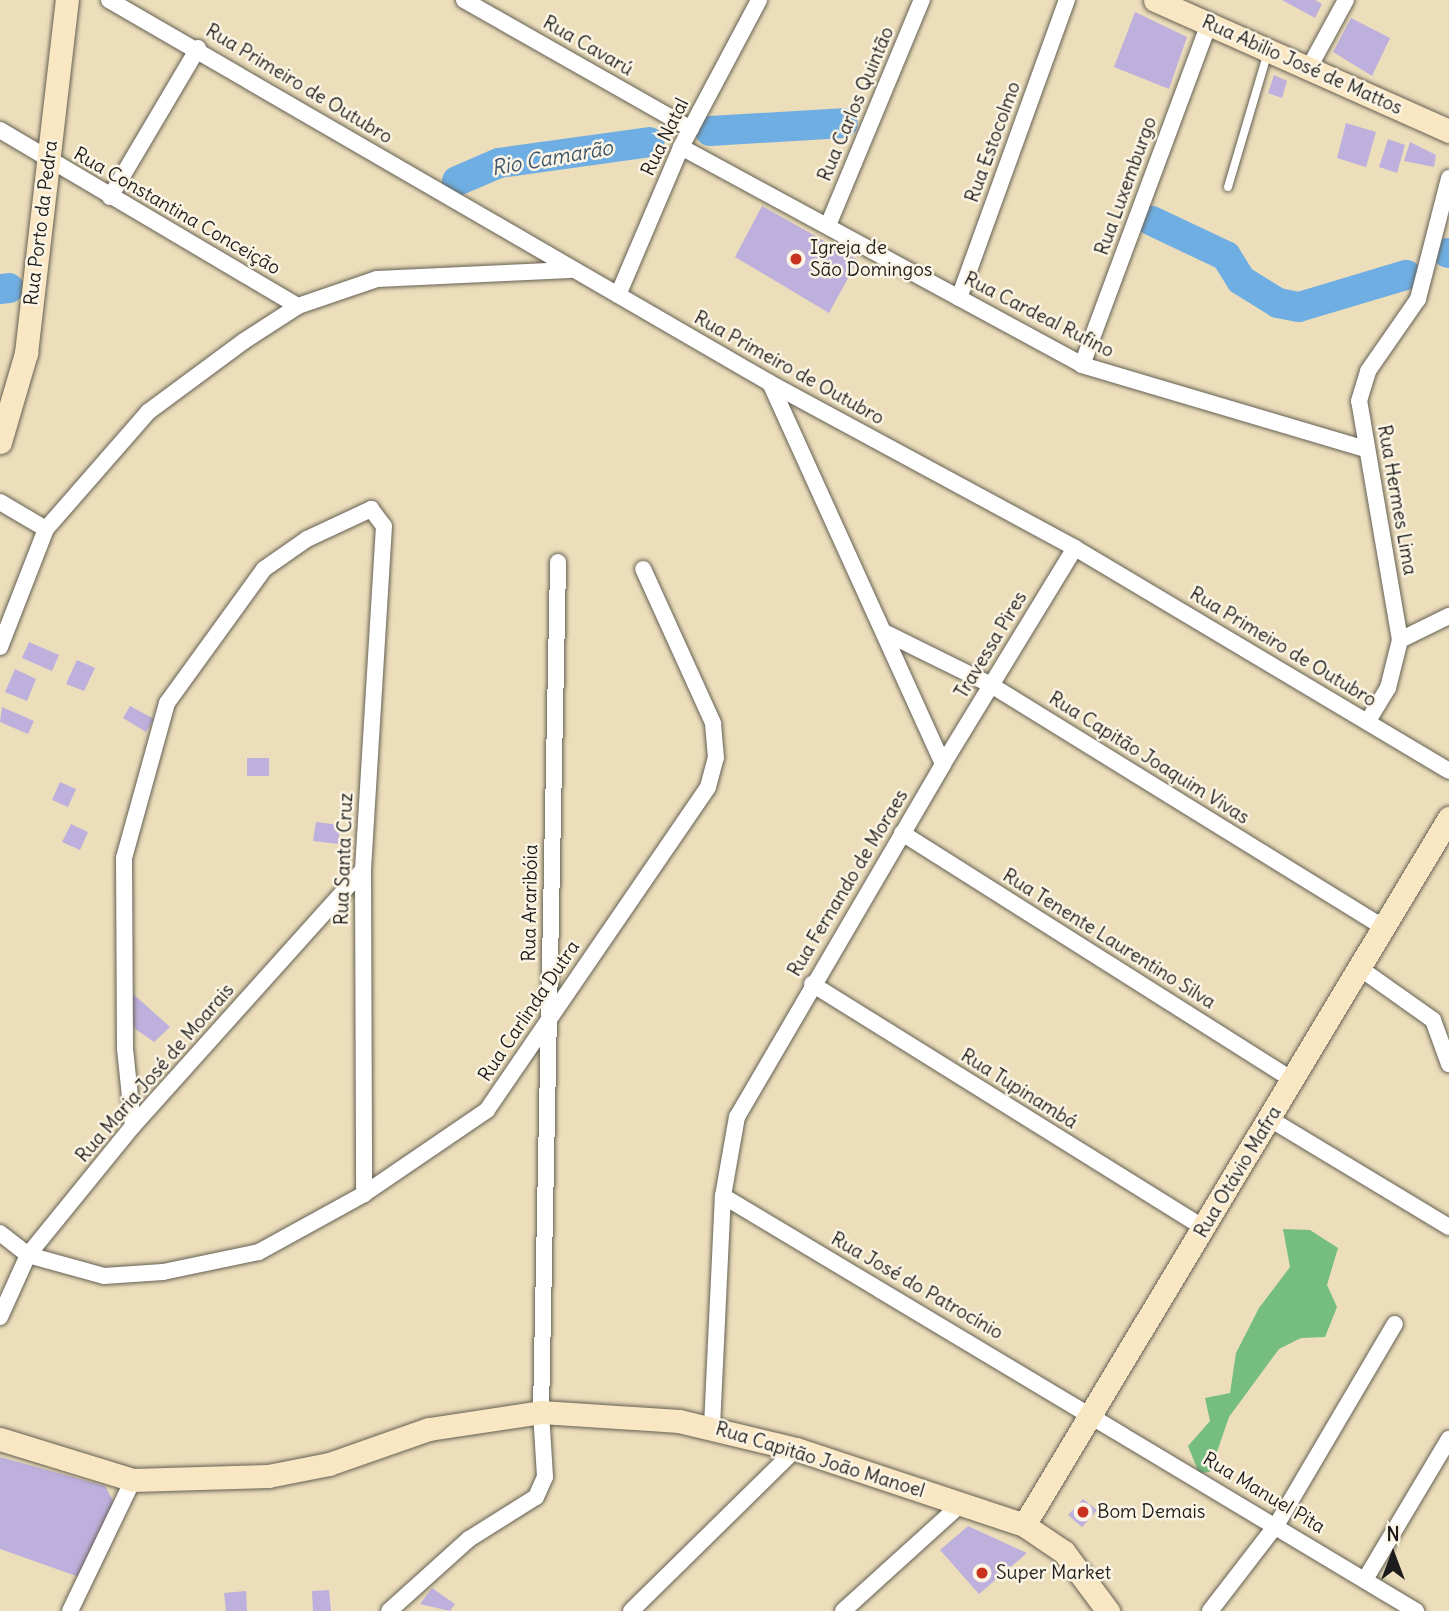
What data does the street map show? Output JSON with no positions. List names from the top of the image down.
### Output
{
  "streets": {
    "main road": [
      "Rua Abilio José de Mattos",
      "Rua Porto da Pedra",
      "Rua Otávio Mafra",
      "Rua Capitão João Manoel"
    ],
    "street": [
      "Rua Cavarú",
      "Rua Primeiro de Outubro",
      "Rua Carlos Quintão",
      "Rua Natal",
      "Rua Estocolmo",
      "Rua Luxemburgo",
      "Rua Constantina Conceição",
      "Rua Cardeal Rufino",
      "Rua Hermes Lima",
      "Travessa Pires",
      "Rua Capitão Joaquim Vivas",
      "Rua Santa Cruz",
      "Rua Fernando de Moraes",
      "Rua Araribóia",
      "Rua Tenente Laurentino Silva",
      "Rua Carlinda Dutra",
      "Rua Maria José de Moarais",
      "Rua Tupinambá",
      "Rua José do Patrocínio",
      "Rua Manuel Pita"
    ]
  },
  "crossings": [
    ["Rua Cavarú", "Rua Natal"],
    ["Rua Abilio José de Mattos", "Rua Luxemburgo"],
    ["Rua Primeiro de Outubro", "Rua Natal"],
    ["Rua Primeiro de Outubro", "Rua Hermes Lima"],
    ["Rua Primeiro de Outubro", "Travessa Pires"],
    ["Rua Carlos Quintão", "Rua Cardeal Rufino"],
    ["Rua Natal", "Rua Cardeal Rufino"],
    ["Rua Estocolmo", "Rua Cardeal Rufino"],
    ["Rua Luxemburgo", "Rua Cardeal Rufino"],
    ["Rua Constantina Conceição", "Rua Porto da Pedra"],
    ["Rua Cardeal Rufino", "Rua Hermes Lima"],
    ["Travessa Pires", "Rua Capitão Joaquim Vivas"],
    ["Travessa Pires", "Rua Fernando de Moraes"],
    ["Rua Capitão Joaquim Vivas", "Rua Otávio Mafra"],
    ["Rua Santa Cruz", "Rua Carlinda Dutra"],
    ["Rua Santa Cruz", "Rua Maria José de Moarais"],
    ["Rua Fernando de Moraes", "Rua Tenente Laurentino Silva"],
    ["Rua Fernando de Moraes", "Rua Tupinambá"],
    ["Rua Fernando de Moraes", "Rua José do Patrocínio"],
    ["Rua Fernando de Moraes", "Rua Capitão João Manoel"],
    ["Rua Araribóia", "Rua Carlinda Dutra"],
    ["Rua Araribóia", "Rua Capitão João Manoel"],
    ["Rua Tenente Laurentino Silva", "Rua Otávio Mafra"],
    ["Rua Carlinda Dutra", "Rua Maria José de Moarais"],
    ["Rua Tupinambá", "Rua Otávio Mafra"],
    ["Rua Otávio Mafra", "Rua José do Patrocínio"],
    ["Rua Otávio Mafra", "Rua Capitão João Manoel"],
    ["Rua Otávio Mafra", "Rua Manuel Pita"],
    ["Rua José do Patrocínio", "Rua Manuel Pita"]
  ],
  "water": ["Rio Camarão"],
  "places": ["Igreja de São Domingos", "Bom Demais", "Super Market"],
  "north": "top"
}
